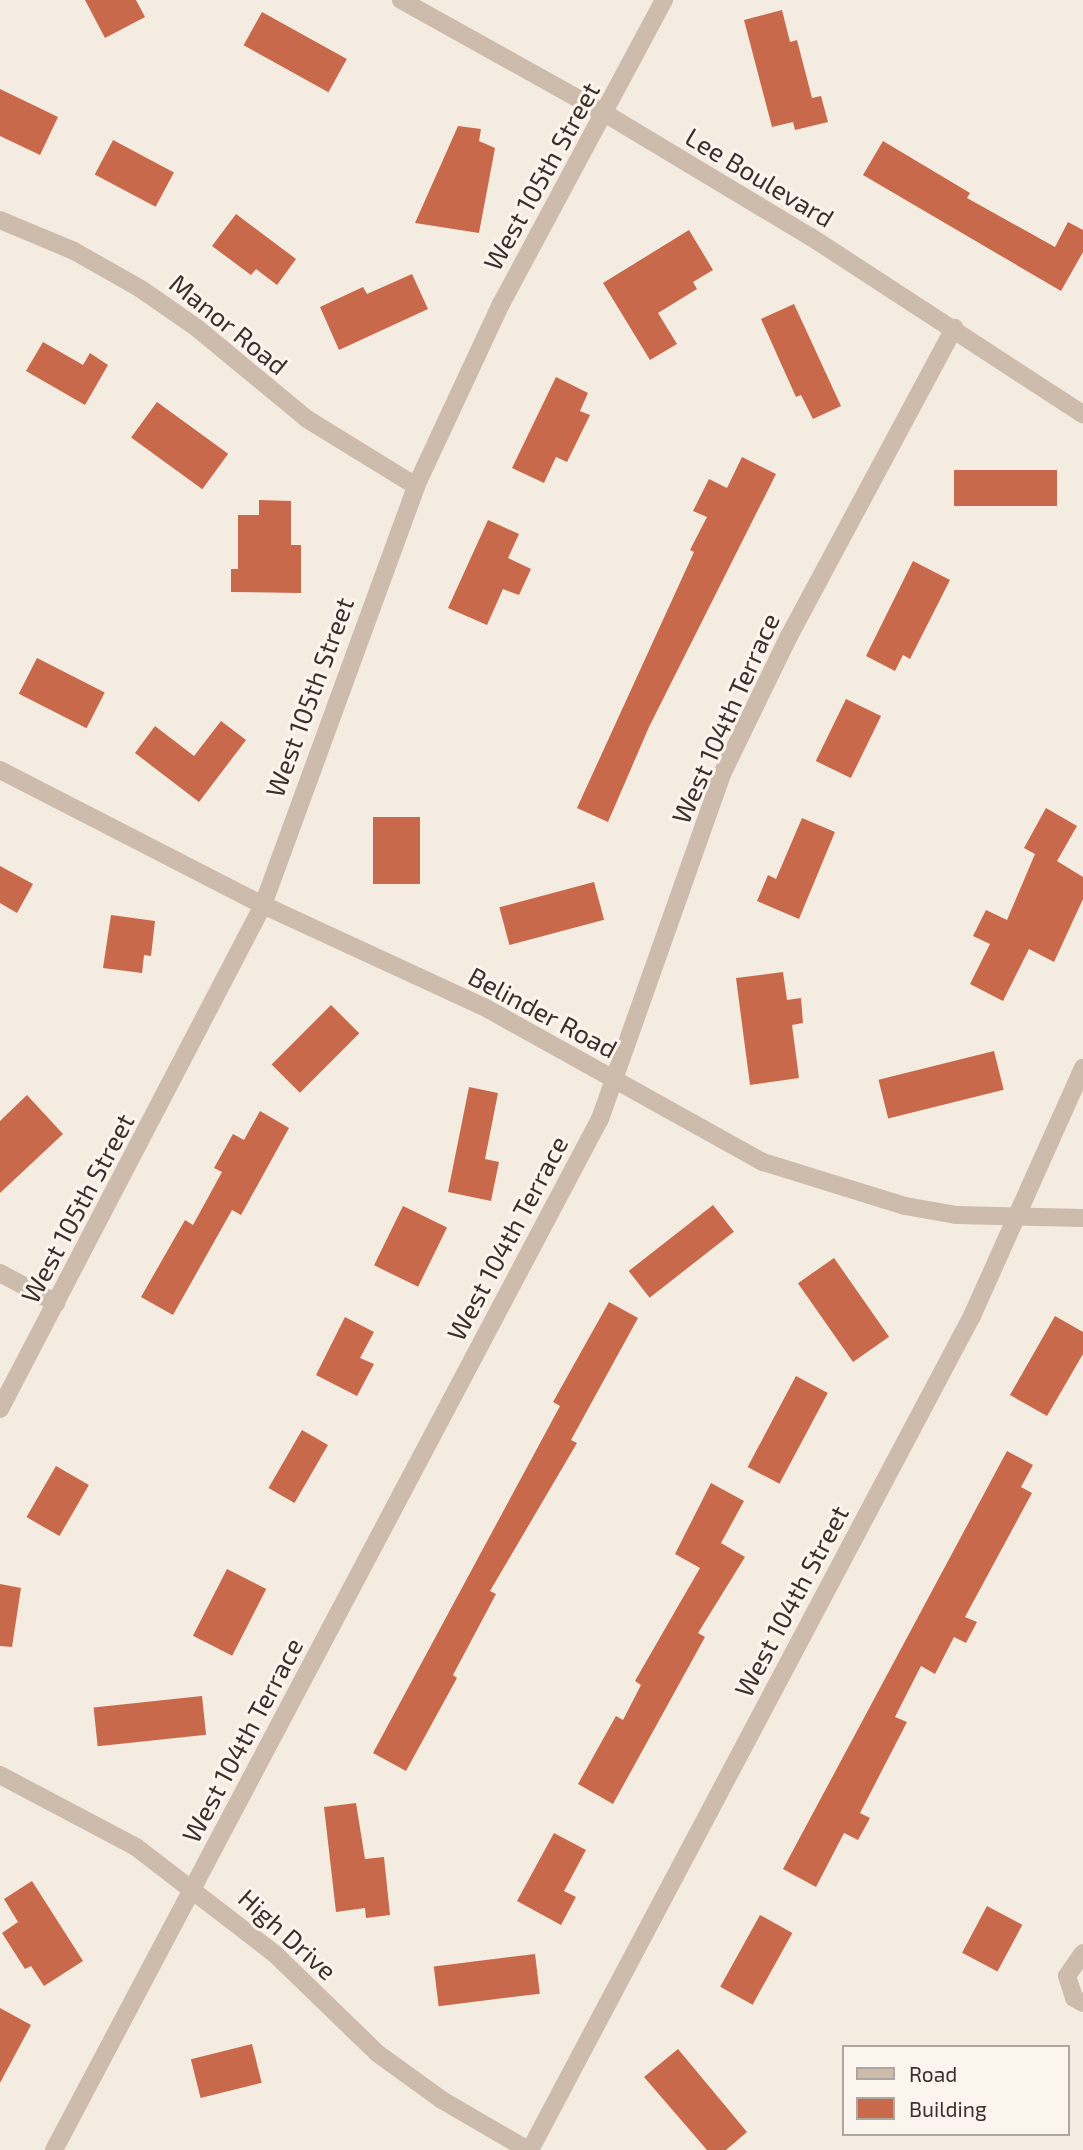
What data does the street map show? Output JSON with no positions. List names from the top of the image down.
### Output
{
  "streets": {
    "street": [
      "West 105th Street",
      "Lee Boulevard",
      "Manor Road",
      "West 104th Terrace",
      "Belinder Road",
      "West 104th Street",
      "High Drive"
    ]
  },
  "crossings": [
    ["West 105th Street", "Lee Boulevard"],
    ["West 105th Street", "Manor Road"],
    ["West 105th Street", "Belinder Road"],
    ["Lee Boulevard", "West 104th Terrace"],
    ["West 104th Terrace", "Belinder Road"],
    ["West 104th Terrace", "High Drive"],
    ["Belinder Road", "West 104th Street"],
    ["West 104th Street", "High Drive"]
  ],
  "legend": ["Road", "Building"]
}
